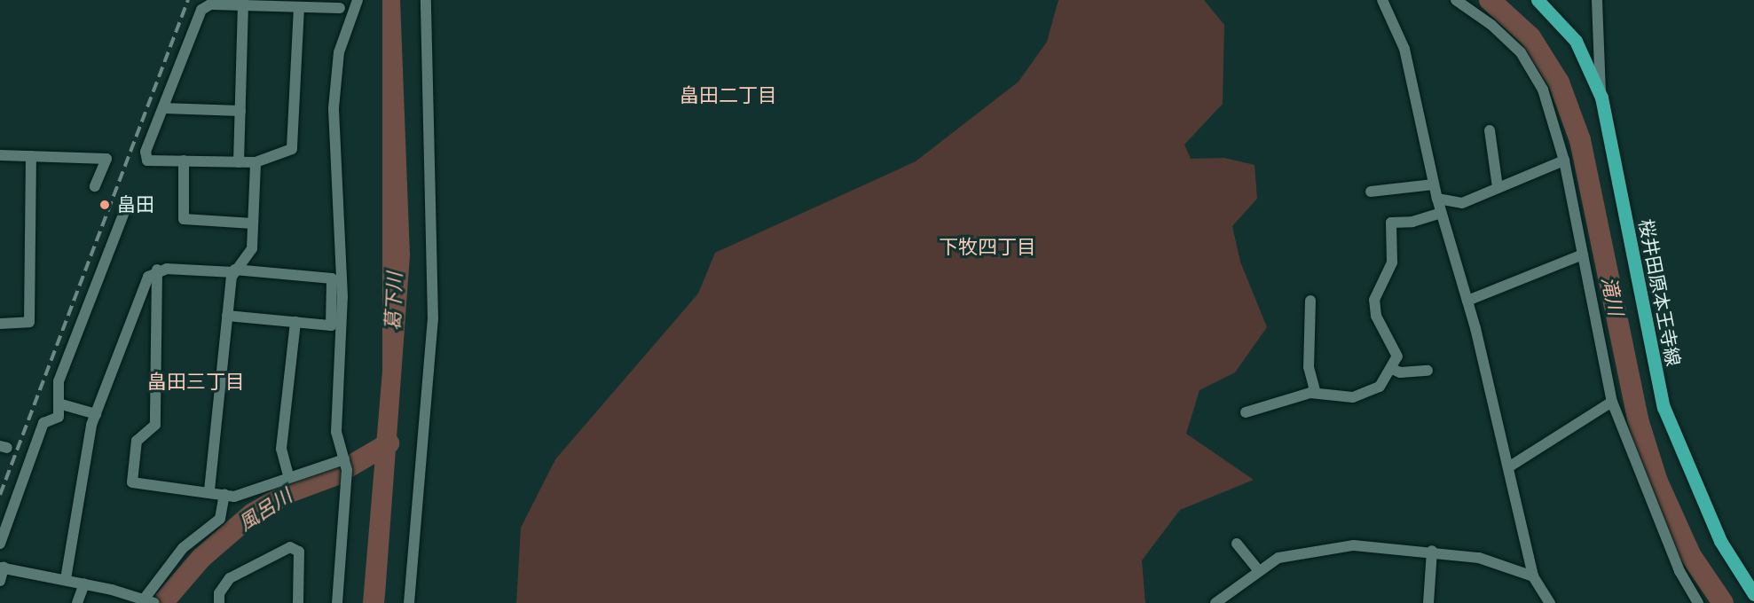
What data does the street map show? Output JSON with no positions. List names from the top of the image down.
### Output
{
  "streets": {
    "main road": ["桜井田原本王寺線"]
  },
  "districts": ["畠田二丁目", "下牧四丁目", "畠田三丁目"],
  "water": ["滝川", "葛下川", "風呂川"],
  "places": ["畠田"]
}
